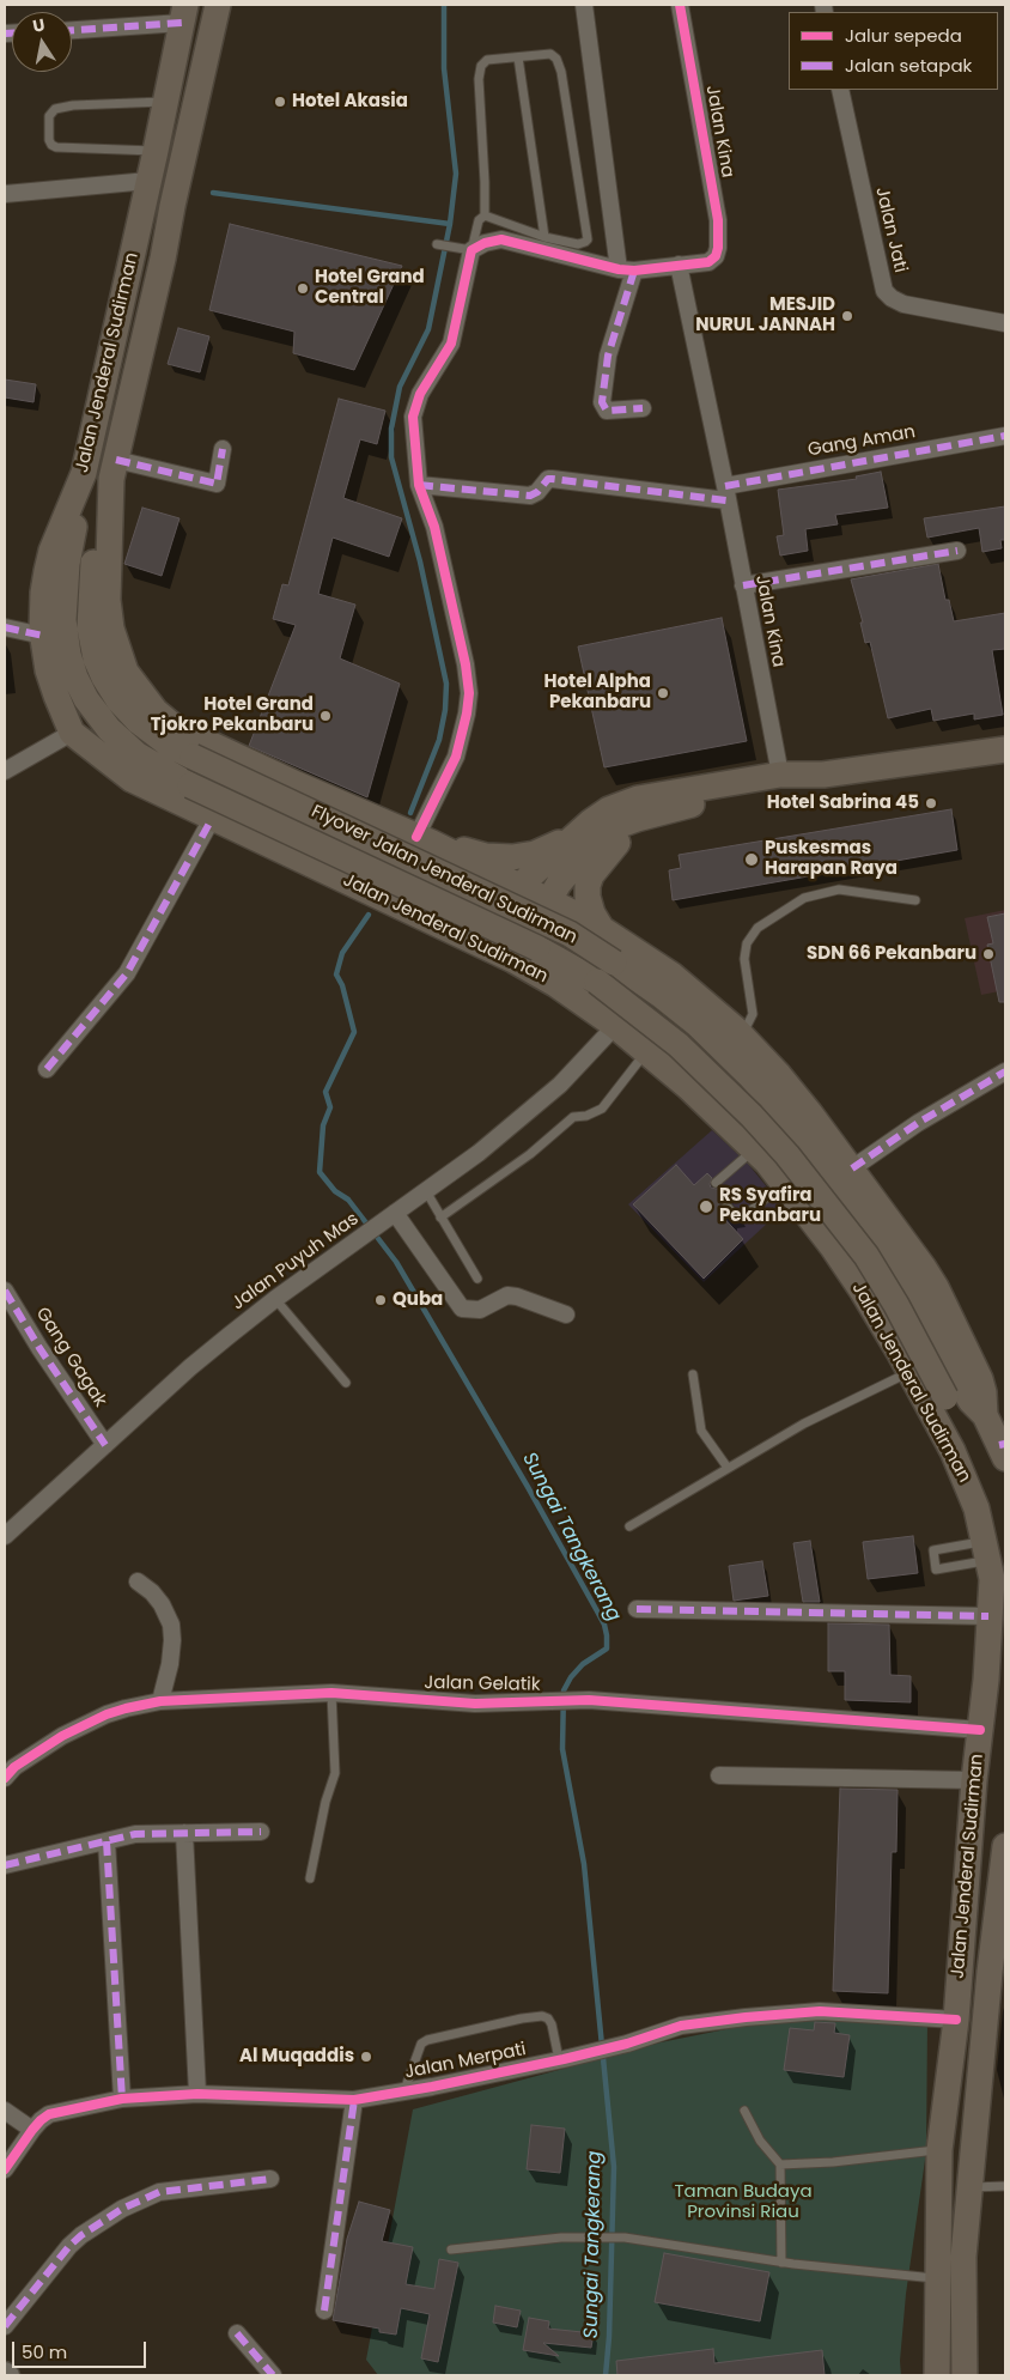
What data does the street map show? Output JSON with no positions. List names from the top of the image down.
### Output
{
  "streets": {
    "main road": ["Jalan Jenderal Sudirman", "Flyover Jalan Jenderal Sudirman"],
    "street": [
      "Jalan Kina",
      "Jalan Jati",
      "Gang Aman",
      "Jalan Puyuh Mas",
      "Gang Gagak",
      "Jalan Gelatik",
      "Jalan Merpati"
    ]
  },
  "crossings": [
    ["Jalan Kina", "Gang Aman"],
    ["Jalan Jenderal Sudirman", "Flyover Jalan Jenderal Sudirman"],
    ["Jalan Jenderal Sudirman", "Jalan Puyuh Mas"],
    ["Jalan Jenderal Sudirman", "Jalan Gelatik"],
    ["Jalan Jenderal Sudirman", "Jalan Merpati"],
    ["Jalan Puyuh Mas", "Gang Gagak"]
  ],
  "water": ["Sungai Tangkerang"],
  "parks": ["Taman Budaya Provinsi Riau"],
  "places": [
    "Hotel Akasia",
    "Hotel Grand Central",
    "MESJID NURUL JANNAH",
    "Hotel Alpha Pekanbaru",
    "Hotel Grand Tjokro Pekanbaru",
    "Hotel Sabrina 45",
    "Puskesmas Harapan Raya",
    "SDN 66 Pekanbaru",
    "RS Syafira Pekanbaru",
    "Quba",
    "Al Muqaddis"
  ],
  "legend": ["Jalur sepeda", "Jalan setapak"],
  "scale_bar": "50 m",
  "north": "top"
}
